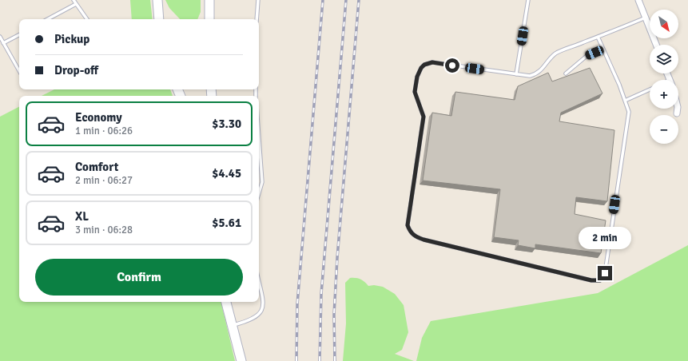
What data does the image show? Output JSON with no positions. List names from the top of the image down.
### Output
{
  "north": "bottom right",
  "page": {
    "map_buttons": ["+", "−"],
    "banner": ["Pickup", "Drop-off"],
    "list": [
      {
        "name": "Economy",
        "note": "1 min · 06:26",
        "value": "$3.30"
      },
      {
        "name": "Comfort",
        "note": "2 min · 06:27",
        "value": "$4.45"
      },
      {
        "name": "XL",
        "note": "3 min · 06:28",
        "value": "$5.61"
      }
    ],
    "bubble": "2 min",
    "buttons": "Confirm"
  }
}
